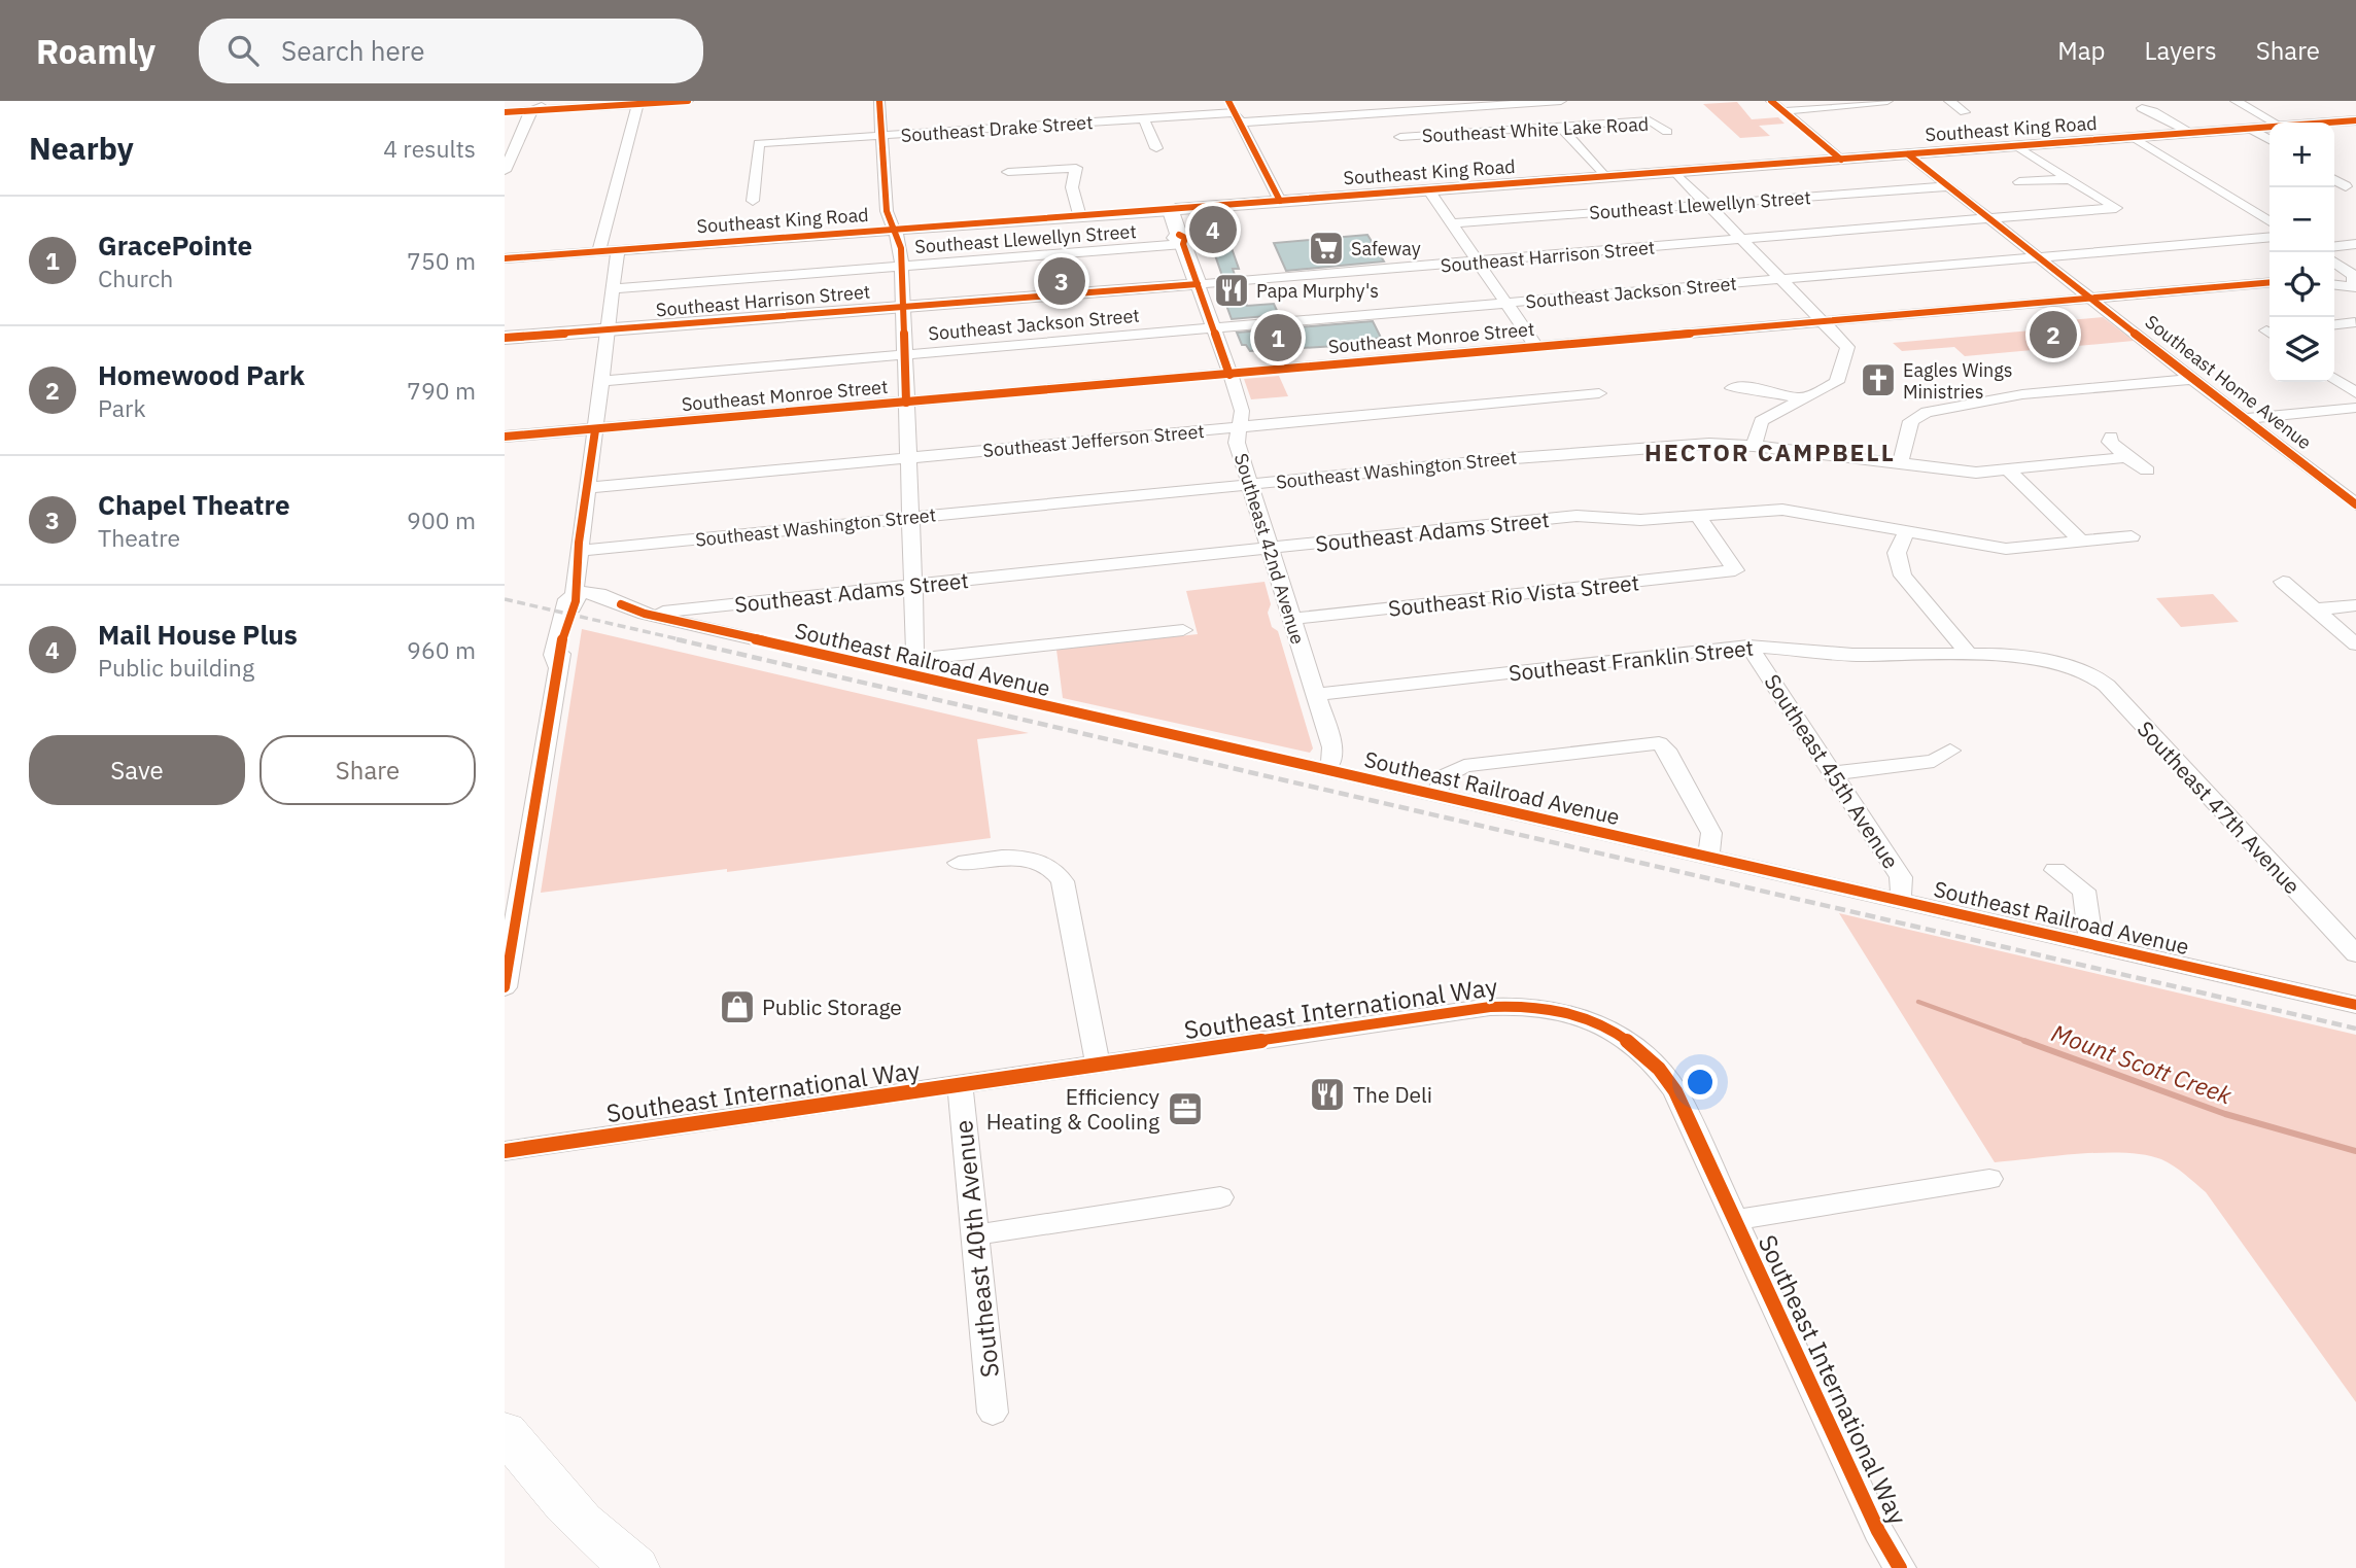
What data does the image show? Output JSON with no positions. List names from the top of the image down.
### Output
{
  "streets": {
    "main road": ["Southeast King Road", "Southeast Harrison Street", "Southeast 42nd Avenue"],
    "street": [
      "Southeast Drake Street",
      "Southeast White Lake Road",
      "Southeast Llewellyn Street",
      "Southeast Jackson Street",
      "Southeast Monroe Street",
      "Southeast Home Avenue",
      "Southeast Jefferson Street",
      "Southeast Washington Street",
      "Southeast Adams Street",
      "Southeast Rio Vista Street",
      "Southeast Railroad Avenue",
      "Southeast Franklin Street",
      "Southeast 45th Avenue",
      "Southeast 47th Avenue",
      "Southeast International Way",
      "Southeast 40th Avenue"
    ]
  },
  "crossings": [
    ["Southeast King Road", "Southeast Home Avenue"],
    ["Southeast King Road", "Southeast 42nd Avenue"],
    ["Southeast Llewellyn Street", "Southeast Home Avenue"],
    ["Southeast Llewellyn Street", "Southeast 42nd Avenue"],
    ["Southeast Harrison Street", "Southeast Home Avenue"],
    ["Southeast Harrison Street", "Southeast 42nd Avenue"],
    ["Southeast Jackson Street", "Southeast Home Avenue"],
    ["Southeast Jackson Street", "Southeast 42nd Avenue"],
    ["Southeast Monroe Street", "Southeast Home Avenue"],
    ["Southeast Monroe Street", "Southeast 42nd Avenue"],
    ["Southeast Jefferson Street", "Southeast 42nd Avenue"],
    ["Southeast Washington Street", "Southeast 42nd Avenue"],
    ["Southeast Adams Street", "Southeast 42nd Avenue"],
    ["Southeast Adams Street", "Southeast Rio Vista Street"],
    ["Southeast Adams Street", "Southeast Railroad Avenue"],
    ["Southeast 42nd Avenue", "Southeast Rio Vista Street"],
    ["Southeast 42nd Avenue", "Southeast Railroad Avenue"],
    ["Southeast 42nd Avenue", "Southeast Franklin Street"],
    ["Southeast Railroad Avenue", "Southeast 45th Avenue"],
    ["Southeast Franklin Street", "Southeast 45th Avenue"],
    ["Southeast Franklin Street", "Southeast 47th Avenue"],
    ["Southeast International Way", "Southeast 40th Avenue"]
  ],
  "districts": ["HECTOR CAMPBELL"],
  "water": ["Mount Scott Creek"],
  "places": {
    "supermarket": ["Safeway"],
    "restaurant": ["Papa Murphy's", "The Deli"],
    "church": ["Eagles Wings Ministries"],
    "shop": ["Public Storage"],
    "office": ["Efficiency Heating & Cooling"]
  },
  "page": {
    "header": "Roamly",
    "search": "Search here",
    "nav": ["Map", "Layers", "Share"],
    "heading": ["Nearby", "4 results"],
    "map_buttons": ["+", "−"],
    "list": [
      {
        "mark": "1",
        "name": "GracePointe",
        "note": "Church",
        "value": "750 m"
      },
      {
        "mark": "2",
        "name": "Homewood Park",
        "note": "Park",
        "value": "790 m"
      },
      {
        "mark": "3",
        "name": "Chapel Theatre",
        "note": "Theatre",
        "value": "900 m"
      },
      {
        "mark": "4",
        "name": "Mail House Plus",
        "note": "Public building",
        "value": "960 m"
      }
    ],
    "pins": [
      "4",
      "3",
      "2",
      "1"
    ],
    "buttons": ["Save", "Share"]
  }
}
